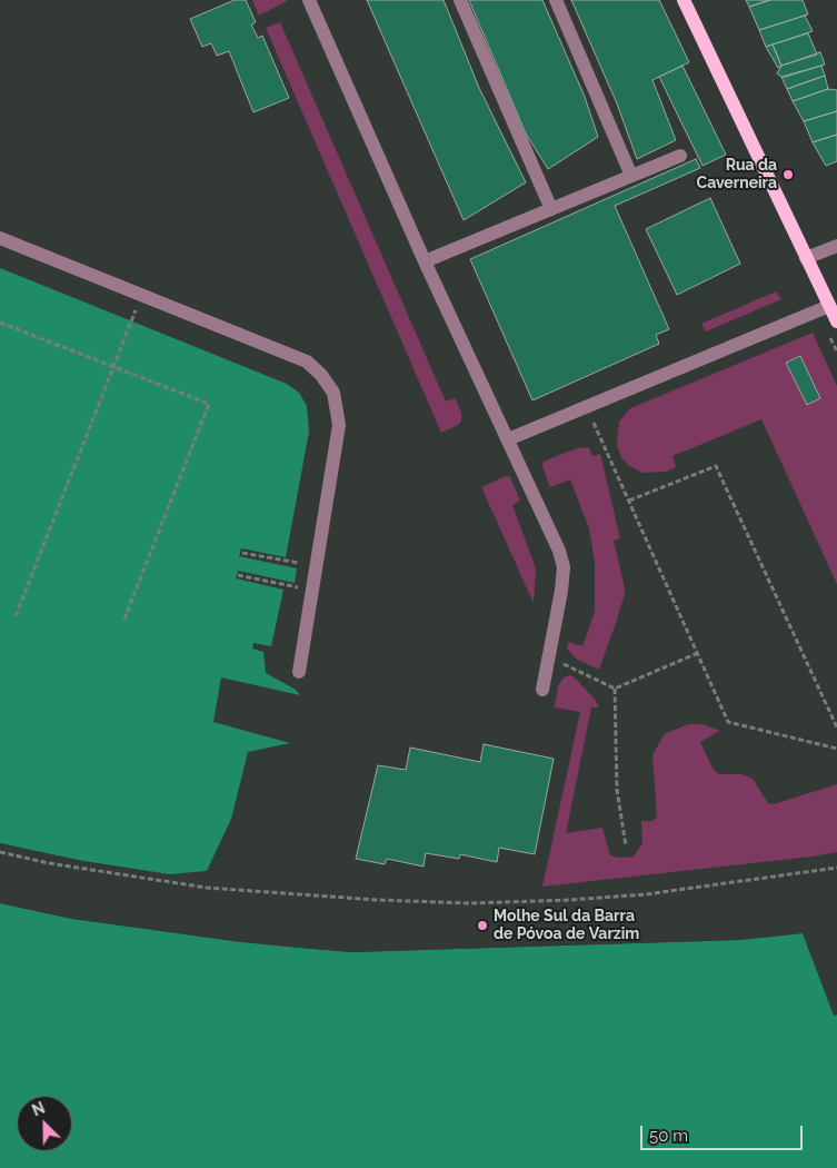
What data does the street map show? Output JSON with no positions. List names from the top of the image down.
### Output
{
  "places": ["Rua da Caverneira", "Molhe Sul da Barra de Póvoa de Varzim"],
  "scale_bar": "50 m",
  "north": "top left"
}
